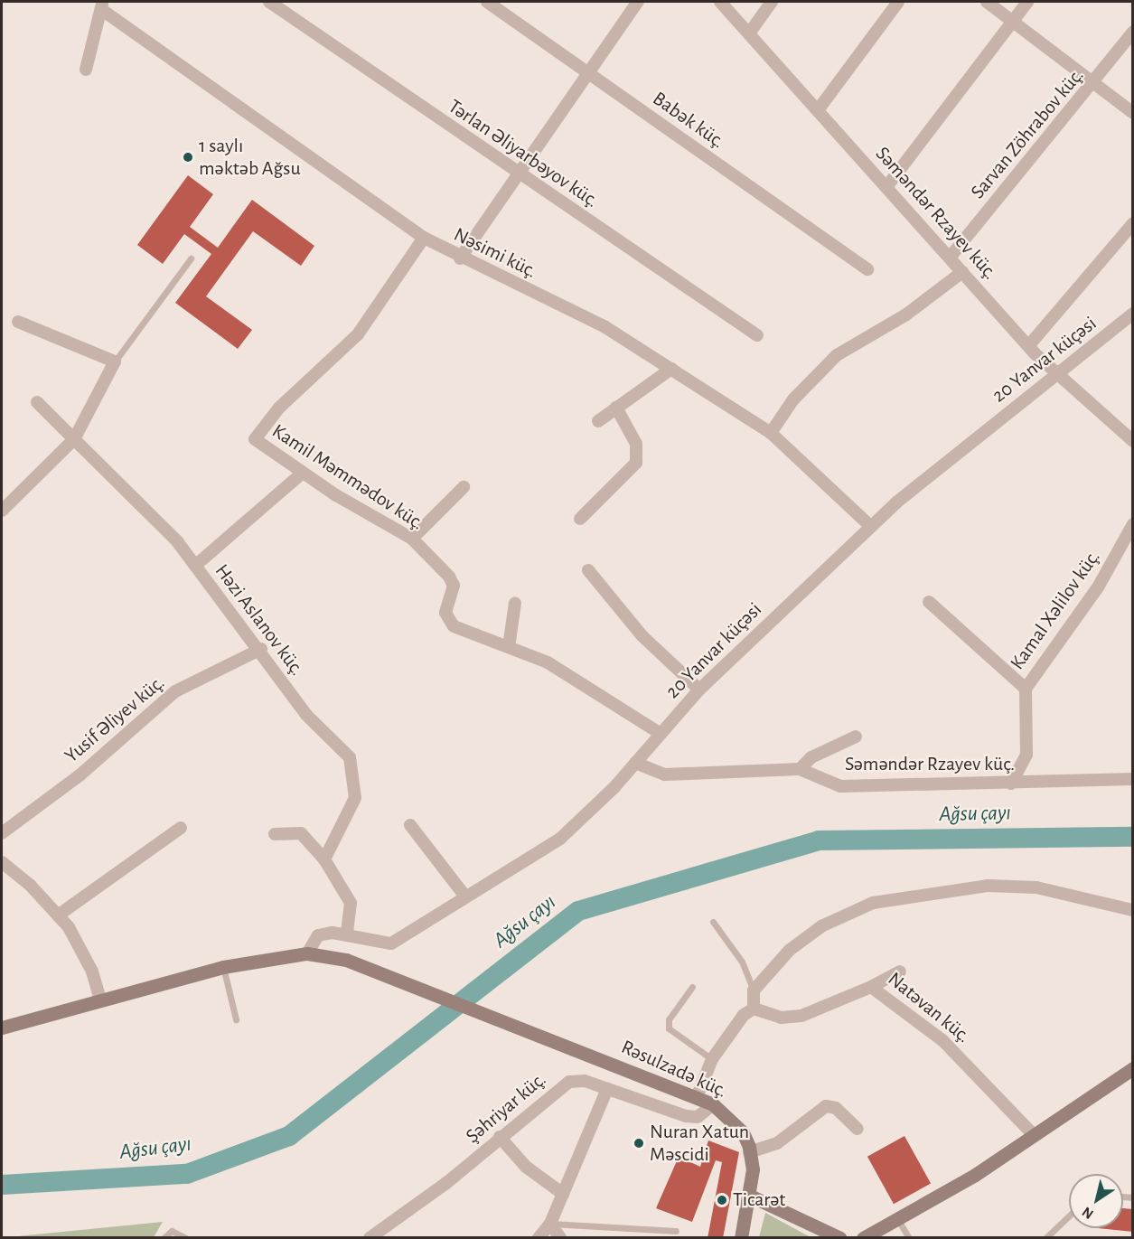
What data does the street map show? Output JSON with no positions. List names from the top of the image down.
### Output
{
  "streets": {
    "main road": ["Rəsulzadə küç."],
    "street": [
      "Babək küç.",
      "Sarvan Zöhrabov küç.",
      "Tərlan Əliyarbəyov küç.",
      "Səməndər Rzayev küç.",
      "Nəsimi küç.",
      "20 Yanvar küçəsi",
      "Kamil Məmmədov küç.",
      "Kamal Xəlilov küç.",
      "Həzi Aslanov küç.",
      "Yusif Əliyev küç.",
      "Natəvan küç.",
      "Şəhriyar küç."
    ]
  },
  "crossings": [
    ["Sarvan Zöhrabov küç.", "Səməndər Rzayev küç."],
    ["Səməndər Rzayev küç.", "20 Yanvar küçəsi"],
    ["Səməndər Rzayev küç.", "Kamal Xəlilov küç."],
    ["Nəsimi küç.", "20 Yanvar küçəsi"],
    ["Nəsimi küç.", "Kamil Məmmədov küç."],
    ["20 Yanvar küçəsi", "Kamil Məmmədov küç."],
    ["20 Yanvar küçəsi", "Rəsulzadə küç."],
    ["Həzi Aslanov küç.", "Yusif Əliyev küç."],
    ["Rəsulzadə küç.", "Şəhriyar küç."]
  ],
  "water": ["Ağsu çayı"],
  "places": ["1 saylı məktəb Ağsu", "Nuran Xatun Məscidi", "Ticarət"],
  "north": "bottom left"
}
